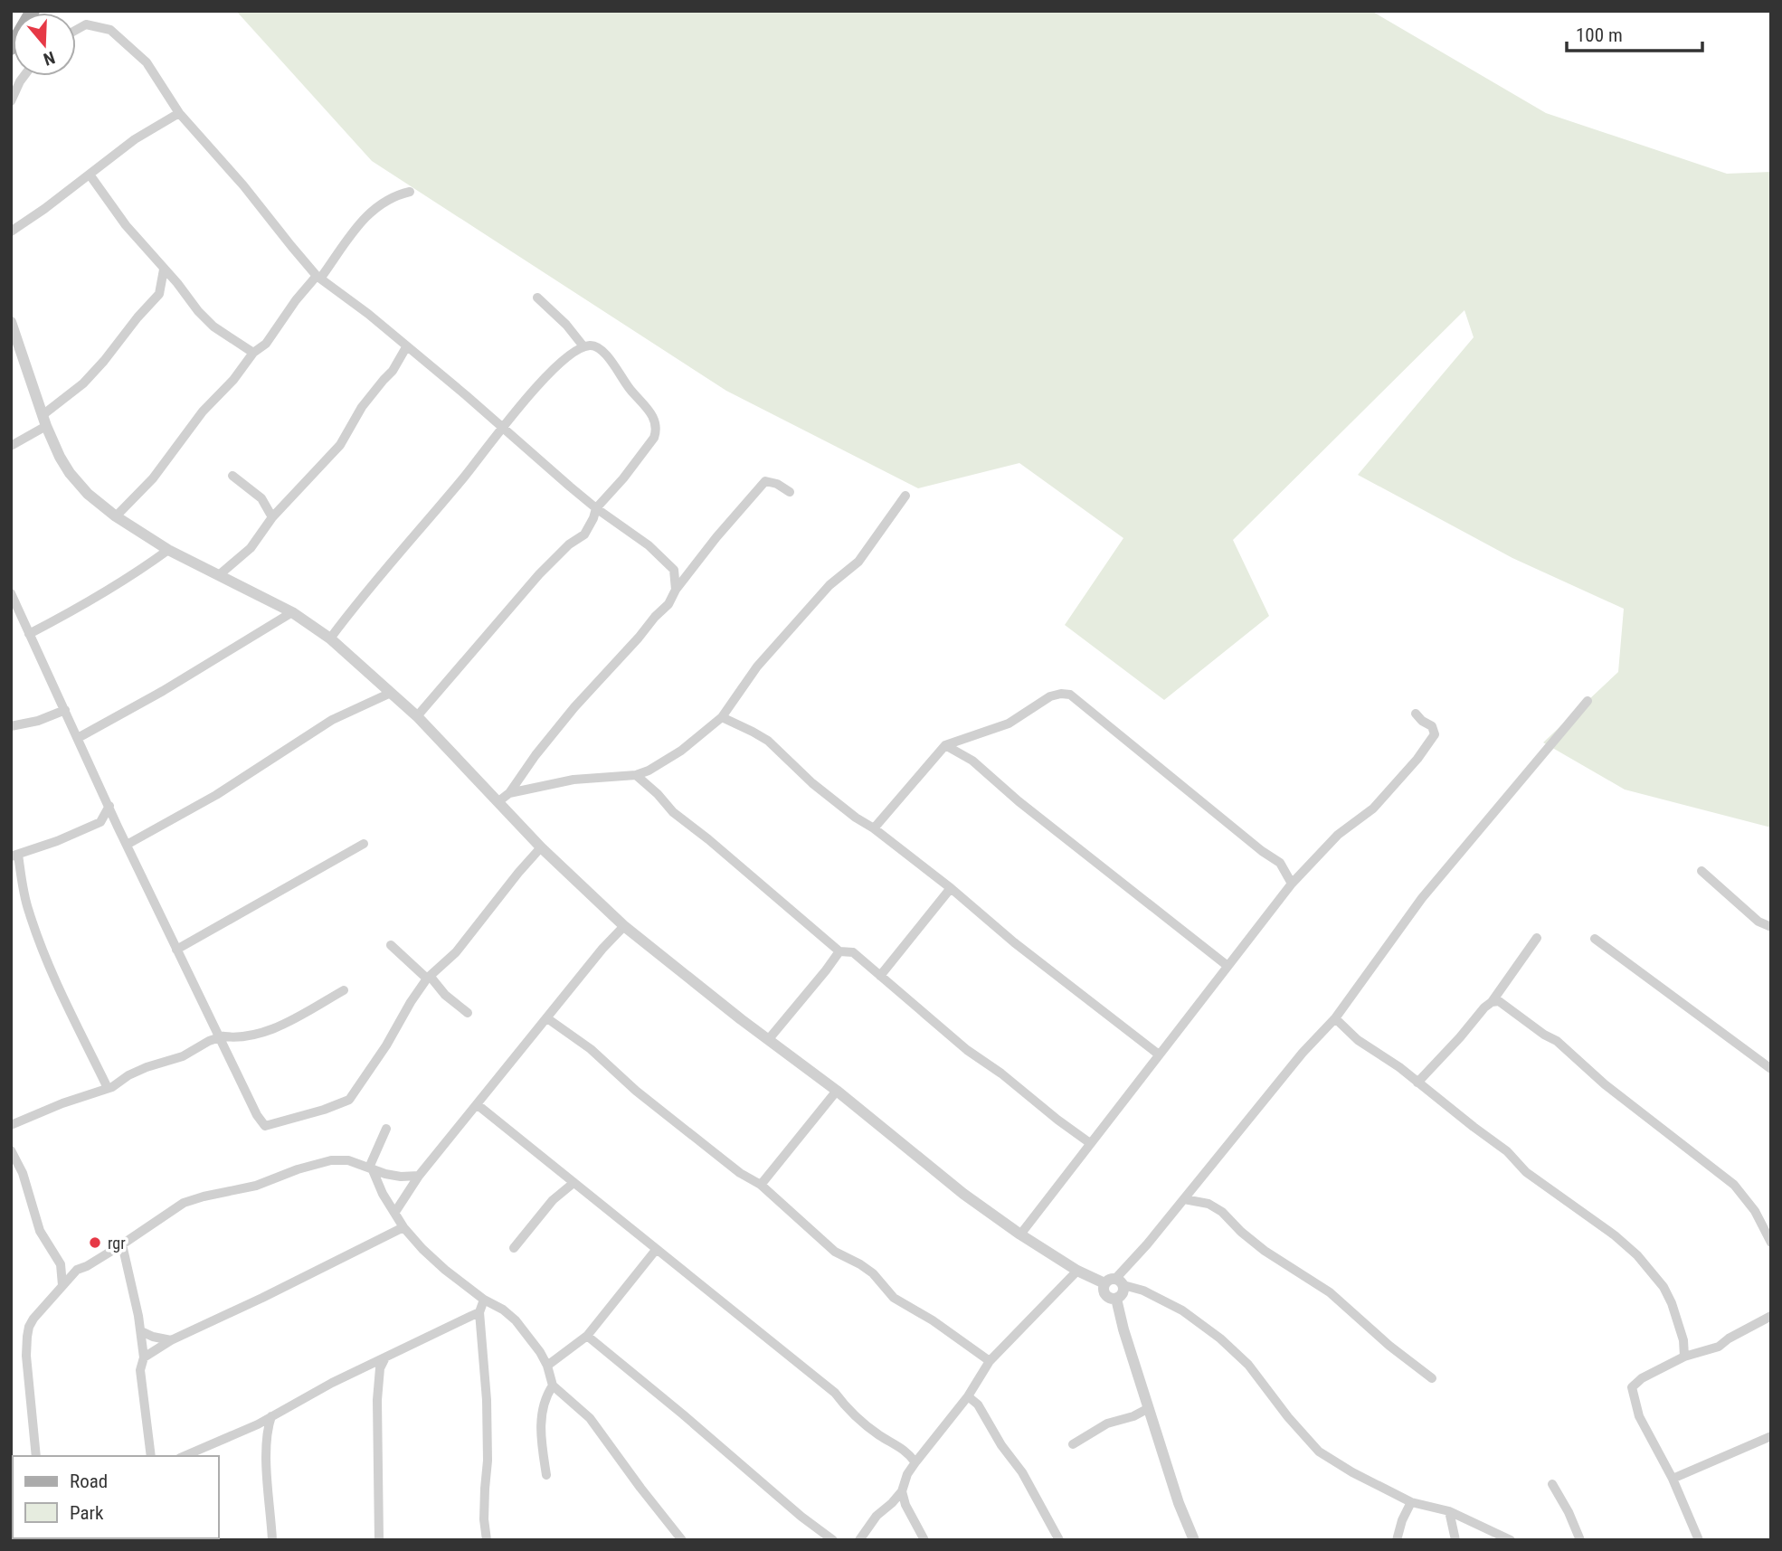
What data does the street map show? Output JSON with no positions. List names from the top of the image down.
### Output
{
  "places": ["rgr"],
  "legend": ["Road", "Park"],
  "scale_bar": "100 m",
  "north": "bottom"
}
